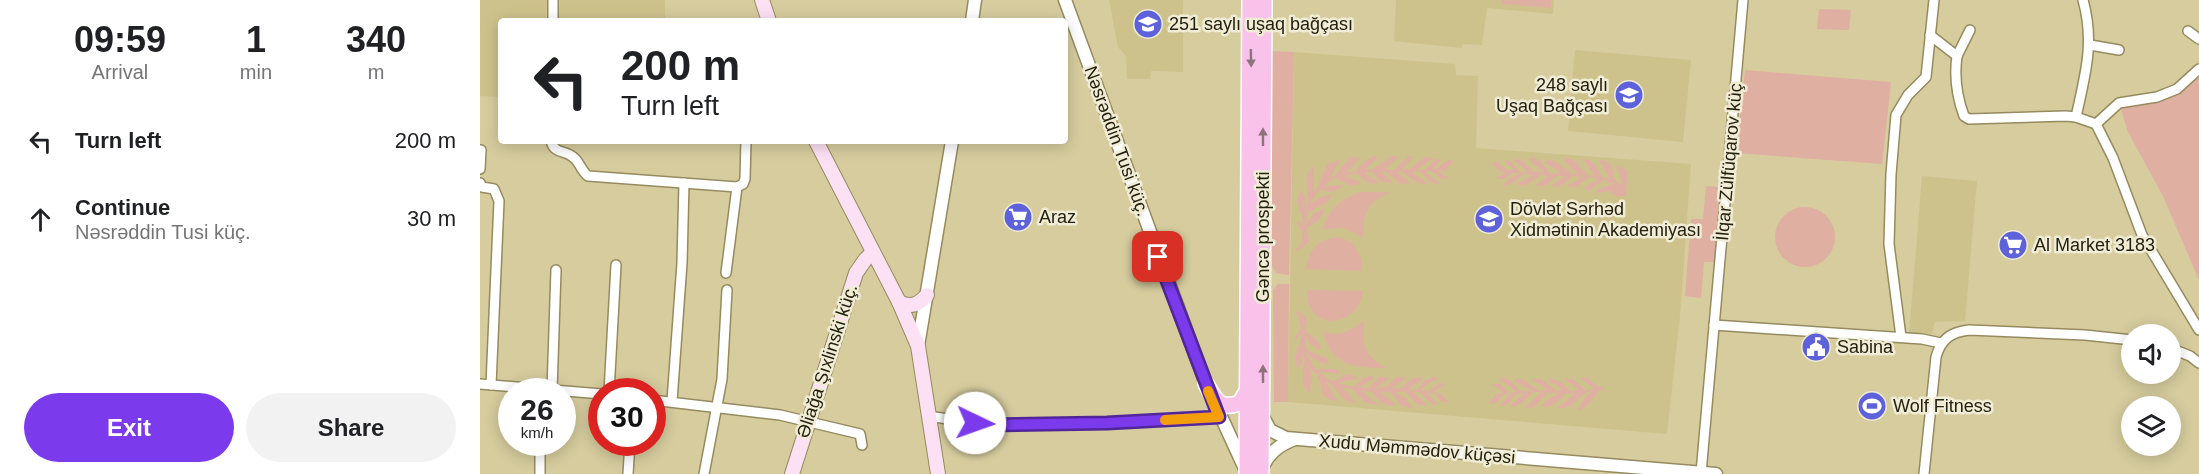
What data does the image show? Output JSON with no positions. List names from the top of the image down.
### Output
{
  "streets": {
    "main road": ["Gəncə prospekti", "Əliağa Şıxlinski küç."],
    "street": ["Nəsrəddin Tusi küç.", "İlqar Zülfüqarov küç", "Xudu Məmmədov küçəsi"]
  },
  "crossings": [
    ["Nəsrəddin Tusi küç.", "Gəncə prospekti"],
    ["İlqar Zülfüqarov küç", "Xudu Məmmədov küçəsi"],
    ["Gəncə prospekti", "Xudu Məmmədov küçəsi"]
  ],
  "places": {
    "school or university": ["251 saylı uşaq bağçası", "248 saylı Uşaq Bağçası", "Dövlət Sərhəd Xidmətinin Akademiyası"],
    "supermarket": ["Araz", "Al Market 3183"],
    "public building": ["Sabina"],
    "sports": ["Wolf Fitness"]
  },
  "page": {
    "eta": [
      "09:59",
      "Arrival",
      "1",
      "min",
      "340",
      "m"
    ],
    "turn": ["200 m", "Turn left"],
    "list": [
      {
        "name": "Turn left",
        "value": "200 m"
      },
      {
        "name": "Continue",
        "note": "Nəsrəddin Tusi küç.",
        "value": "30 m"
      }
    ],
    "speed": "26 km/h",
    "limit": "30",
    "buttons": ["Exit", "Share"]
  }
}
